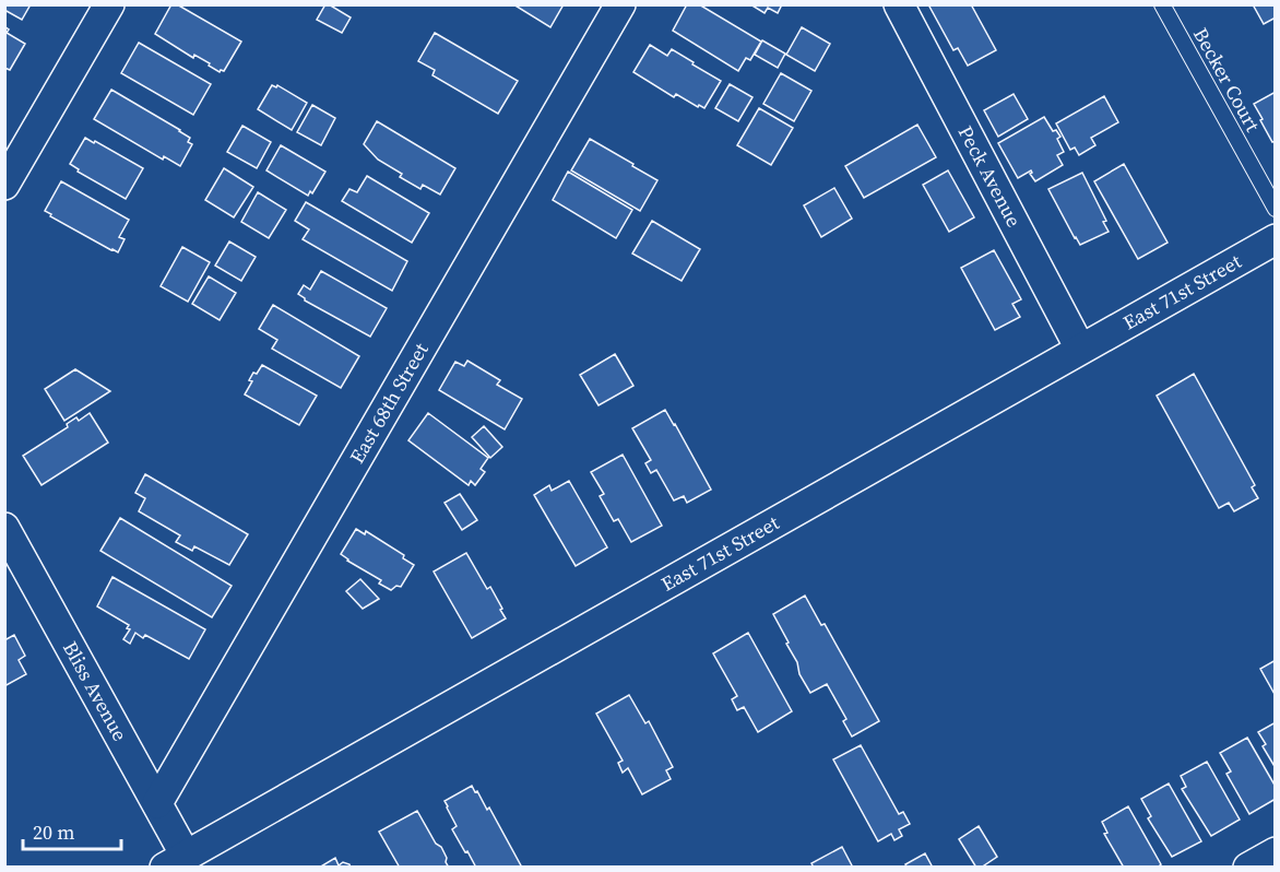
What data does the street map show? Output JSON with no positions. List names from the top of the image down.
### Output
{
  "streets": {
    "street": [
      "Peck Avenue",
      "East 71st Street",
      "East 68th Street",
      "Bliss Avenue"
    ],
    "lane": ["Becker Court"]
  },
  "crossings": [
    ["Peck Avenue", "East 71st Street"],
    ["East 71st Street", "Bliss Avenue"],
    ["East 68th Street", "Bliss Avenue"]
  ],
  "scale_bar": "20 m"
}
